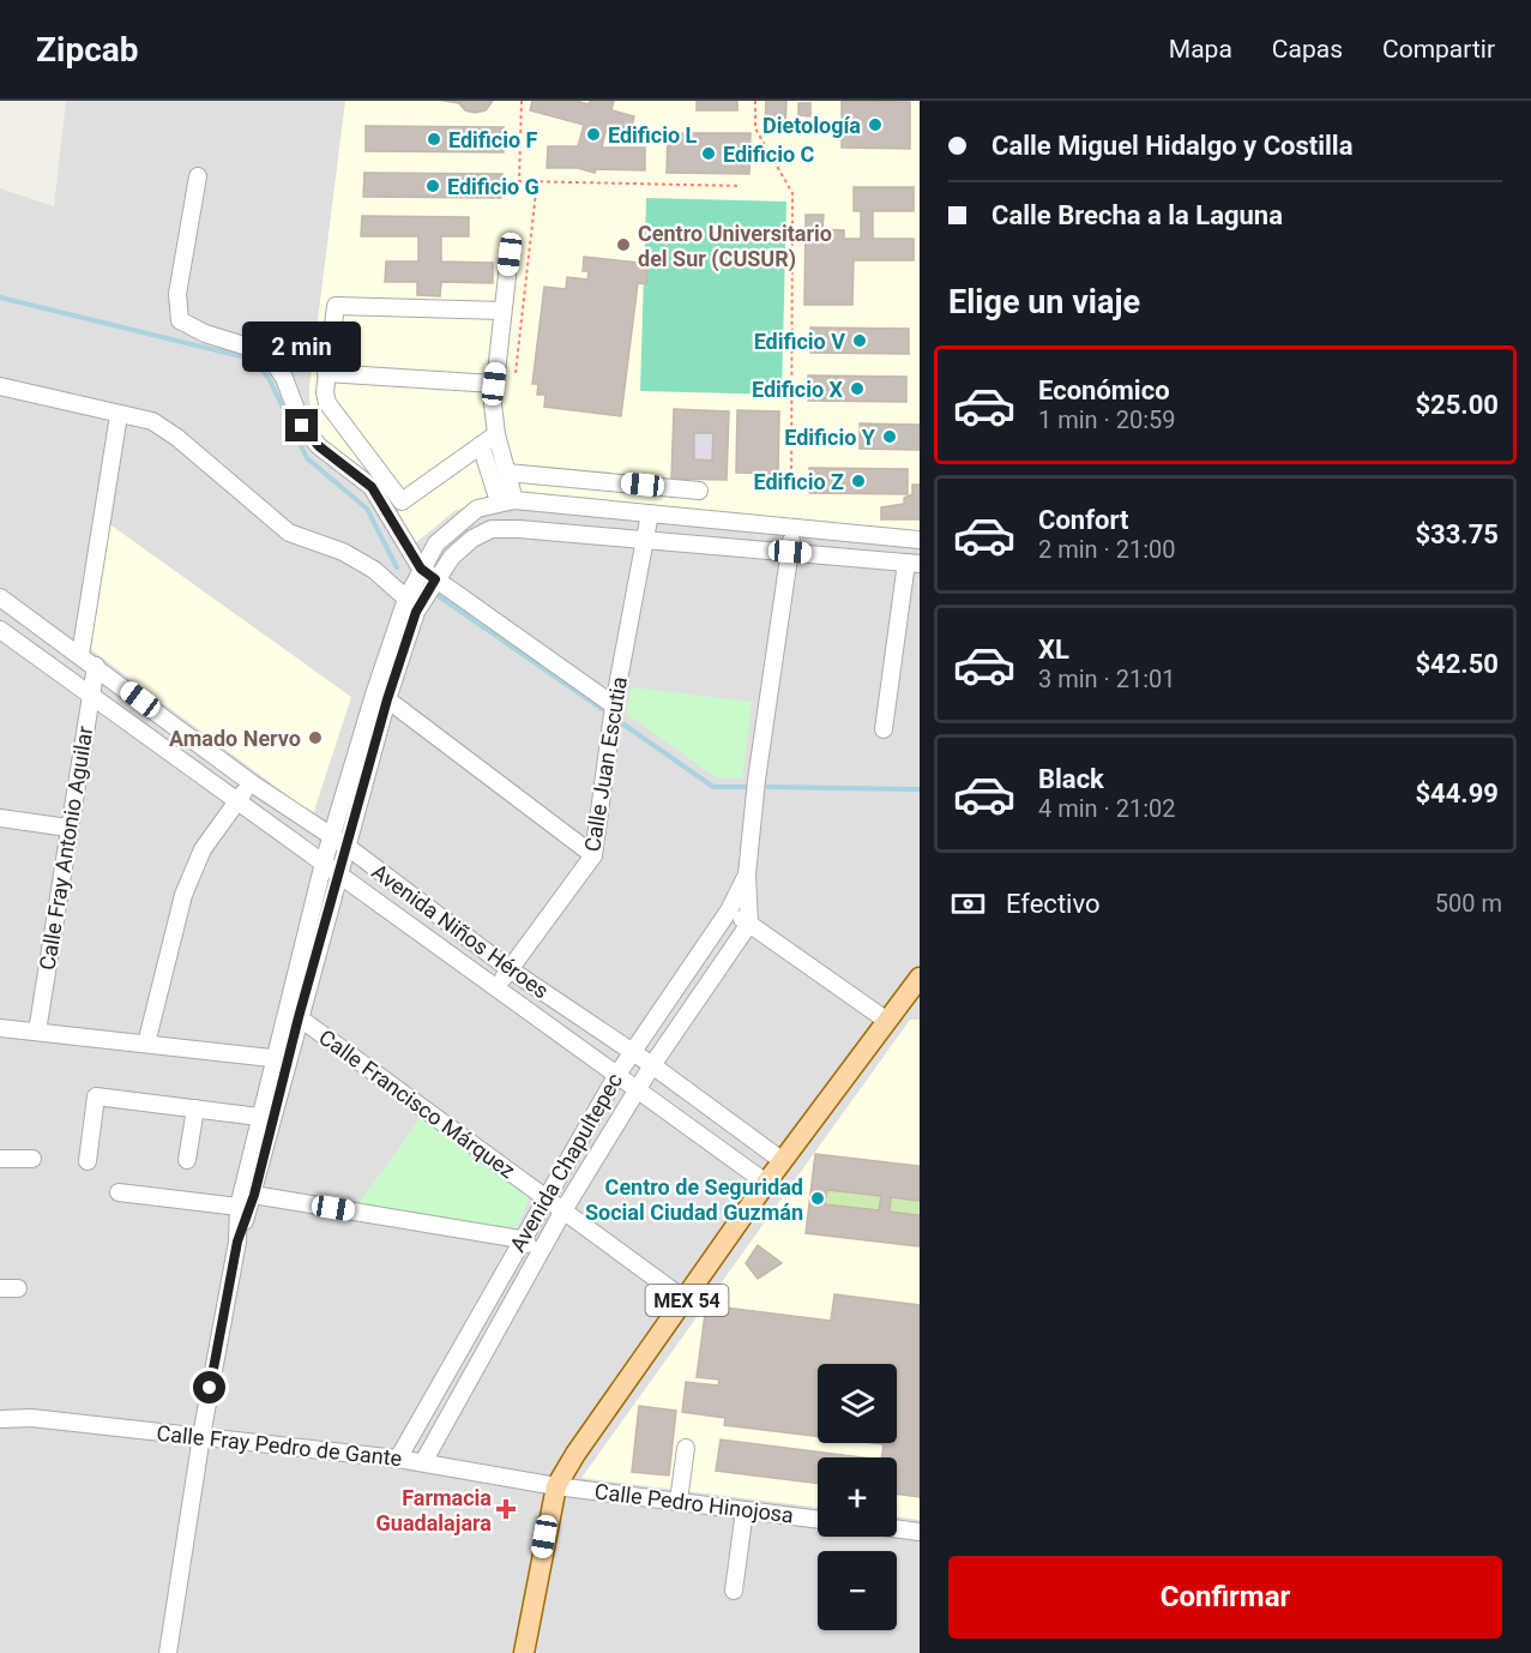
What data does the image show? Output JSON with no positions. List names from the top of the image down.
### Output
{
  "streets": {
    "main road": ["MEX 54"],
    "street": [
      "Calle Juan Escutia",
      "Calle Fray Antonio Aguilar",
      "Avenida Niños Héroes",
      "Calle Francisco Márquez",
      "Avenida Chapultepec",
      "Calle Fray Pedro de Gante",
      "Calle Pedro Hinojosa"
    ]
  },
  "crossings": [
    ["Calle Juan Escutia", "Avenida Niños Héroes"],
    ["Calle Fray Antonio Aguilar", "Avenida Niños Héroes"],
    ["Avenida Niños Héroes", "Avenida Chapultepec"],
    ["Avenida Niños Héroes", "MEX 54"],
    ["Calle Francisco Márquez", "Avenida Chapultepec"],
    ["Calle Francisco Márquez", "MEX 54"],
    ["Avenida Chapultepec", "Calle Fray Pedro de Gante"],
    ["MEX 54", "Calle Fray Pedro de Gante"],
    ["MEX 54", "Calle Pedro Hinojosa"],
    ["Calle Fray Pedro de Gante", "Calle Pedro Hinojosa"]
  ],
  "places": {
    "other": [
      "Dietología",
      "Edificio L",
      "Edificio F",
      "Edificio C",
      "Edificio G",
      "Centro Universitario del Sur (CUSUR)",
      "Edificio V",
      "Edificio X",
      "Edificio Y",
      "Edificio Z",
      "Amado Nervo",
      "Centro de Seguridad Social Ciudad Guzmán"
    ],
    "health": ["Farmacia Guadalajara"]
  },
  "page": {
    "header": "Zipcab",
    "nav": ["Mapa", "Capas", "Compartir"],
    "banner": ["Calle Miguel Hidalgo y Costilla", "Calle Brecha a la Laguna"],
    "heading": "Elige un viaje",
    "bubble": "2 min",
    "list": [
      {
        "name": "Económico",
        "note": "1 min · 20:59",
        "value": "$25.00"
      },
      {
        "name": "Confort",
        "note": "2 min · 21:00",
        "value": "$33.75"
      },
      {
        "name": "XL",
        "note": "3 min · 21:01",
        "value": "$42.50"
      },
      {
        "name": "Black",
        "note": "4 min · 21:02",
        "value": "$44.99"
      }
    ],
    "pay": ["Efectivo", "500 m"],
    "map_buttons": ["+", "−"],
    "buttons": "Confirmar"
  }
}
